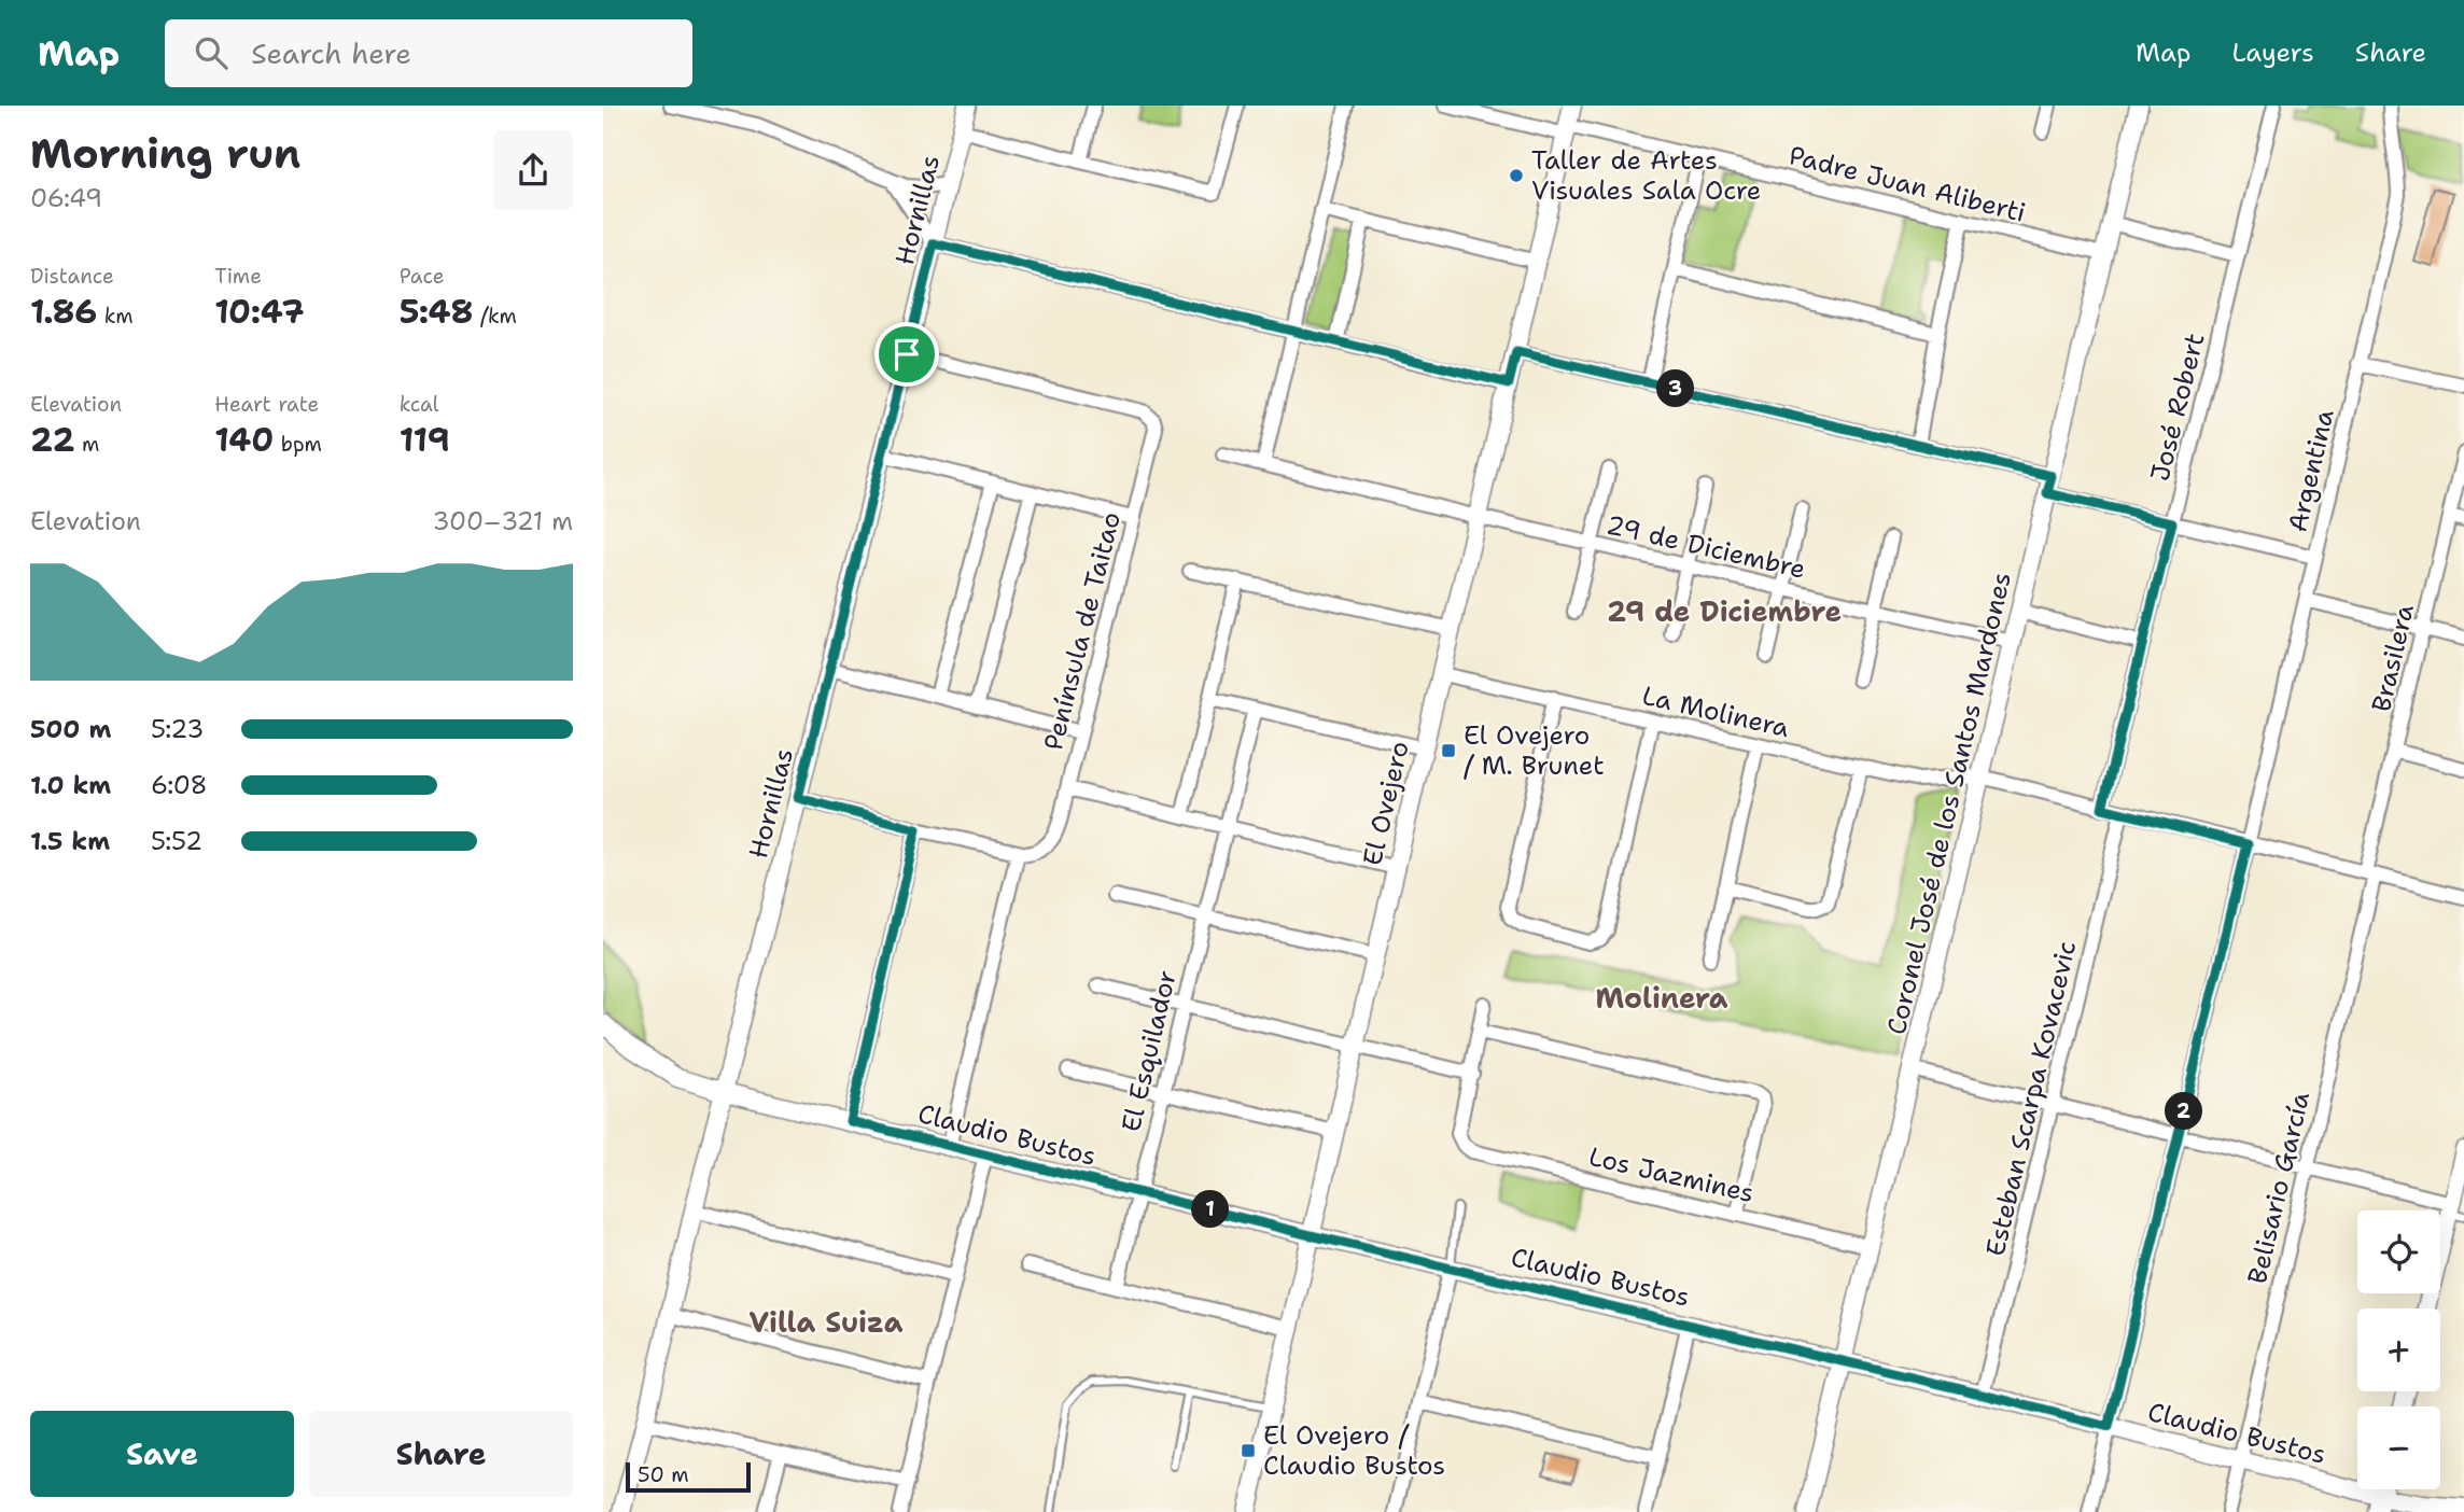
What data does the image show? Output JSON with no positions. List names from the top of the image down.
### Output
{
  "streets": {
    "street": [
      "Padre Juan Aliberti",
      "Hornillas",
      "José Robert",
      "Argentina",
      "29 de Diciembre",
      "Península de Taitao",
      "Brasilera",
      "La Molinera",
      "El Ovejero",
      "Coronel José de los Santos Mardones",
      "El Esquilador",
      "Esteban Scarpa Kovacevic",
      "Claudio Bustos",
      "Los Jazmines",
      "Belisario García"
    ]
  },
  "crossings": [
    ["Padre Juan Aliberti", "El Ovejero"],
    ["Padre Juan Aliberti", "Coronel José de los Santos Mardones"],
    ["Hornillas", "Península de Taitao"],
    ["Hornillas", "Claudio Bustos"],
    ["José Robert", "La Molinera"],
    ["Argentina", "La Molinera"],
    ["Argentina", "Claudio Bustos"],
    ["29 de Diciembre", "El Ovejero"],
    ["29 de Diciembre", "Coronel José de los Santos Mardones"],
    ["Brasilera", "La Molinera"],
    ["Brasilera", "Belisario García"],
    ["La Molinera", "El Ovejero"],
    ["La Molinera", "Coronel José de los Santos Mardones"],
    ["La Molinera", "Esteban Scarpa Kovacevic"],
    ["La Molinera", "Belisario García"],
    ["El Ovejero", "Claudio Bustos"],
    ["Coronel José de los Santos Mardones", "Claudio Bustos"],
    ["Coronel José de los Santos Mardones", "Los Jazmines"],
    ["El Esquilador", "Claudio Bustos"],
    ["Esteban Scarpa Kovacevic", "Claudio Bustos"],
    ["Claudio Bustos", "Belisario García"]
  ],
  "districts": ["29 de Diciembre", "Molinera", "Villa Suiza"],
  "places": {
    "other": ["Taller de Artes Visuales Sala Ocre"],
    "transit": ["El Ovejero / M. Brunet", "El Ovejero / Claudio Bustos"]
  },
  "scale_bar": "50 m",
  "page": {
    "header": "Map",
    "search": "Search here",
    "nav": ["Map", "Layers", "Share"],
    "heading": ["Morning run", "06:49"],
    "stats": [
      ["Distance", "1.86 km"],
      ["Time", "10:47"],
      ["Pace", "5:48 /km"],
      ["Elevation", "22 m"],
      ["Heart rate", "140 bpm"],
      ["kcal", "119"]
    ],
    "pins": ["3", "2", "1"],
    "chart": ["Elevation", "300–321 m"],
    "list": [
      {
        "name": "500 m",
        "note": "5:23"
      },
      {
        "name": "1.0 km",
        "note": "6:08"
      },
      {
        "name": "1.5 km",
        "note": "5:52"
      }
    ],
    "map_buttons": ["+", "−"],
    "buttons": ["Save", "Share"],
    "scale": "50 m"
  }
}
